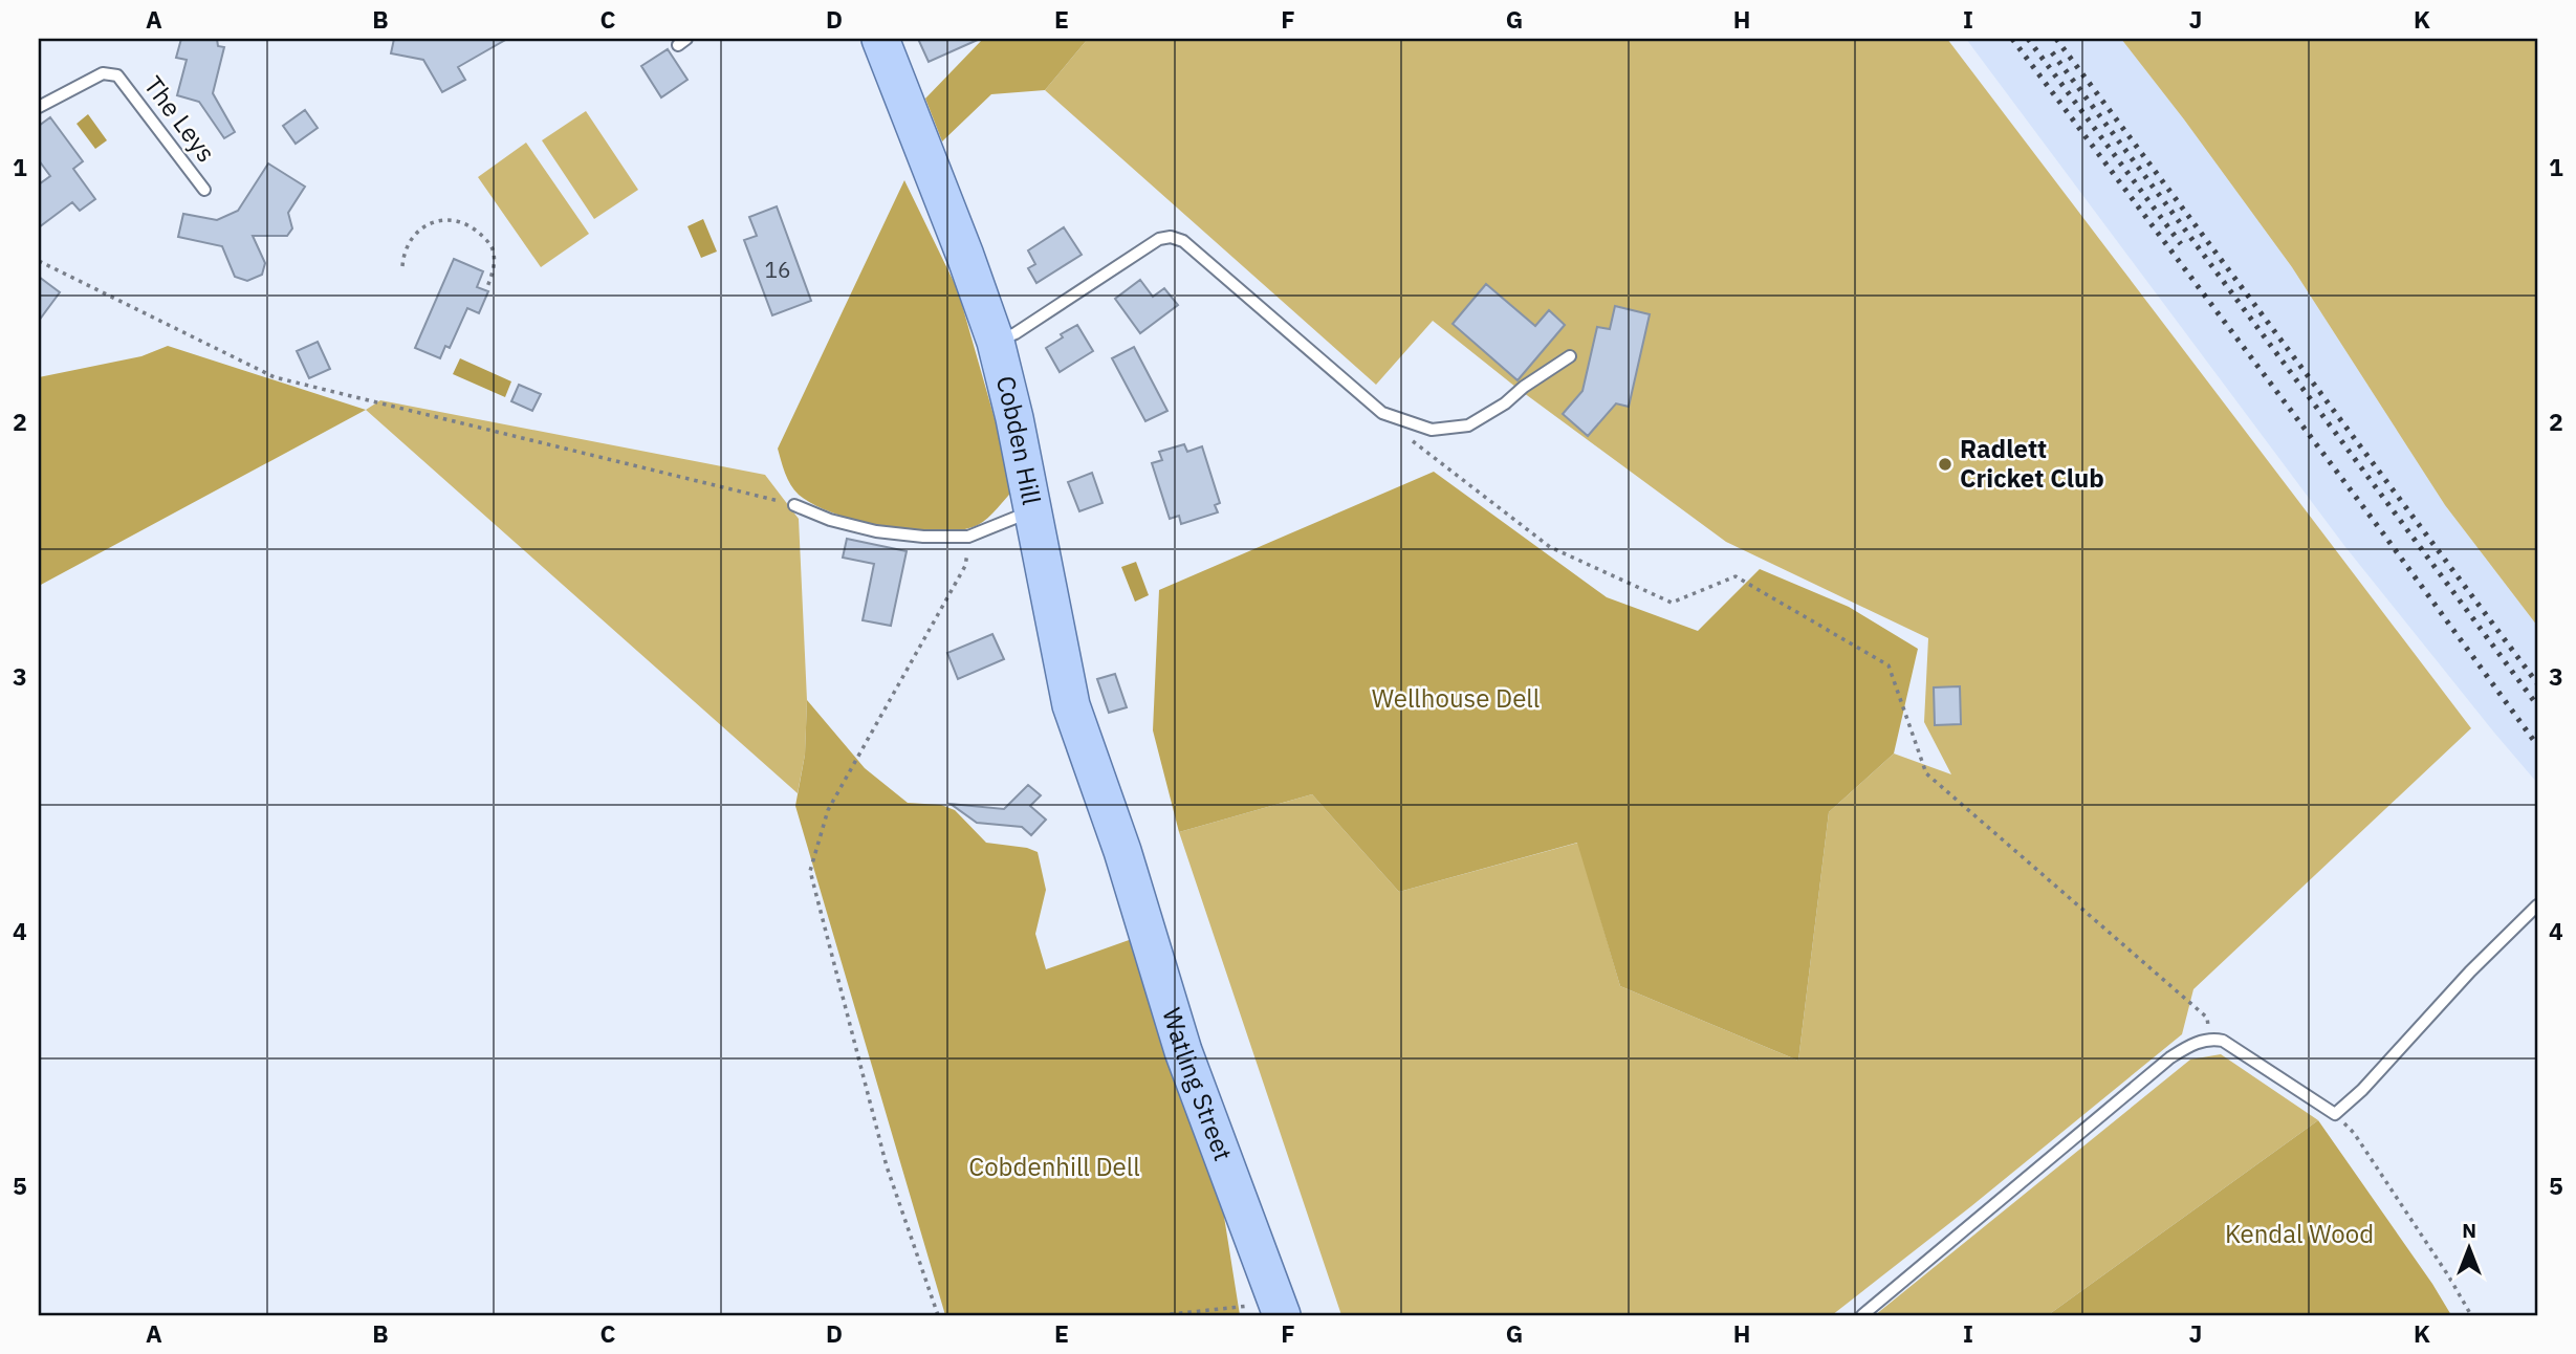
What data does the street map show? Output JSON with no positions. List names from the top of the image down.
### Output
{
  "streets": {
    "main road": ["Cobden Hill", "Watling Street"],
    "lane": ["The Leys"]
  },
  "crossings": [
    ["Cobden Hill", "Watling Street"]
  ],
  "parks": ["Wellhouse Dell", "Cobdenhill Dell", "Kendal Wood"],
  "places": ["Radlett Cricket Club"],
  "house_numbers": ["16"],
  "north": "top",
  "grid": {
    "columns": [
      "A",
      "B",
      "C",
      "D",
      "E",
      "F",
      "G",
      "H",
      "I",
      "J",
      "K"
    ],
    "rows": [
      "1",
      "2",
      "3",
      "4",
      "5"
    ]
  }
}
